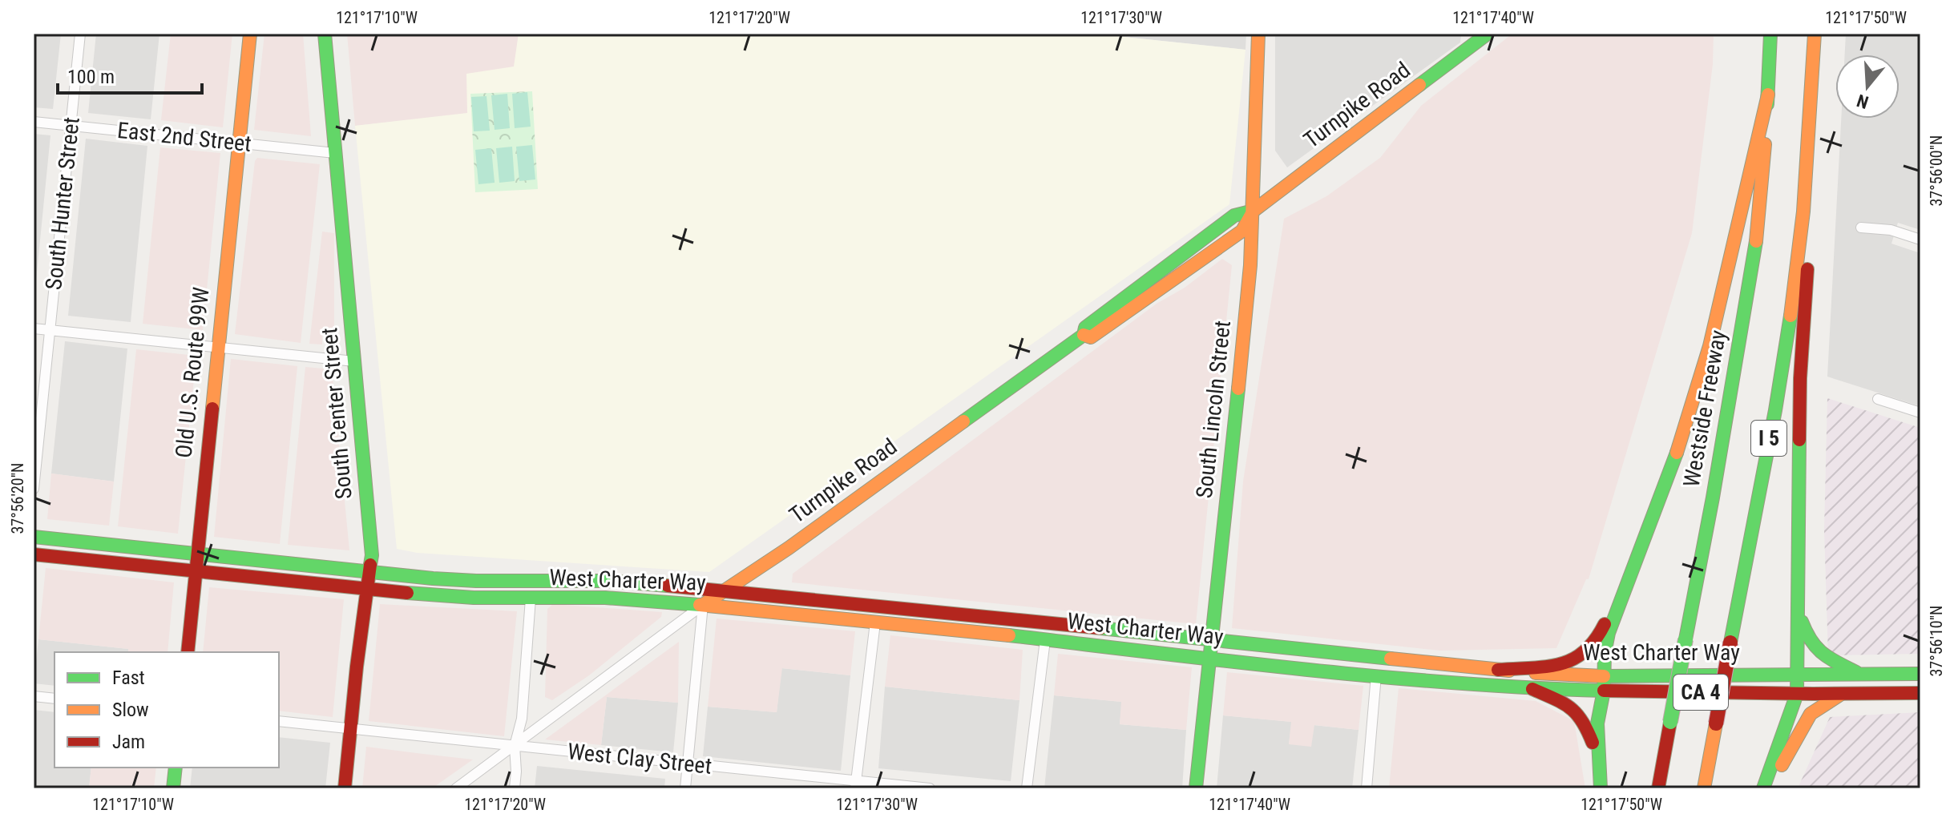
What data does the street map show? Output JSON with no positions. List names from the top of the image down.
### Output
{
  "streets": {
    "main road": [
      "Turnpike Road",
      "Old U.S. Route 99W",
      "Westside Freeway",
      "South Lincoln Street",
      "South Center Street",
      "I 5",
      "West Charter Way",
      "CA 4"
    ],
    "street": ["East 2nd Street", "South Hunter Street", "West Clay Street"]
  },
  "crossings": [
    ["Turnpike Road", "South Lincoln Street"],
    ["Turnpike Road", "West Charter Way"],
    ["Turnpike Road", "West Clay Street"],
    ["East 2nd Street", "South Hunter Street"],
    ["East 2nd Street", "Old U.S. Route 99W"],
    ["East 2nd Street", "South Center Street"],
    ["Old U.S. Route 99W", "West Charter Way"],
    ["South Lincoln Street", "West Charter Way"],
    ["South Center Street", "West Charter Way"],
    ["South Center Street", "West Clay Street"]
  ],
  "legend": ["Fast", "Slow", "Jam"],
  "scale_bar": "100 m",
  "north": "bottom",
  "coordinates": [
    "121°17'10\"W",
    "121°17'20\"W",
    "121°17'30\"W",
    "121°17'40\"W",
    "121°17'50\"W",
    "37°56'00\"N",
    "37°56'20\"N",
    "37°56'10\"N"
  ]
}
